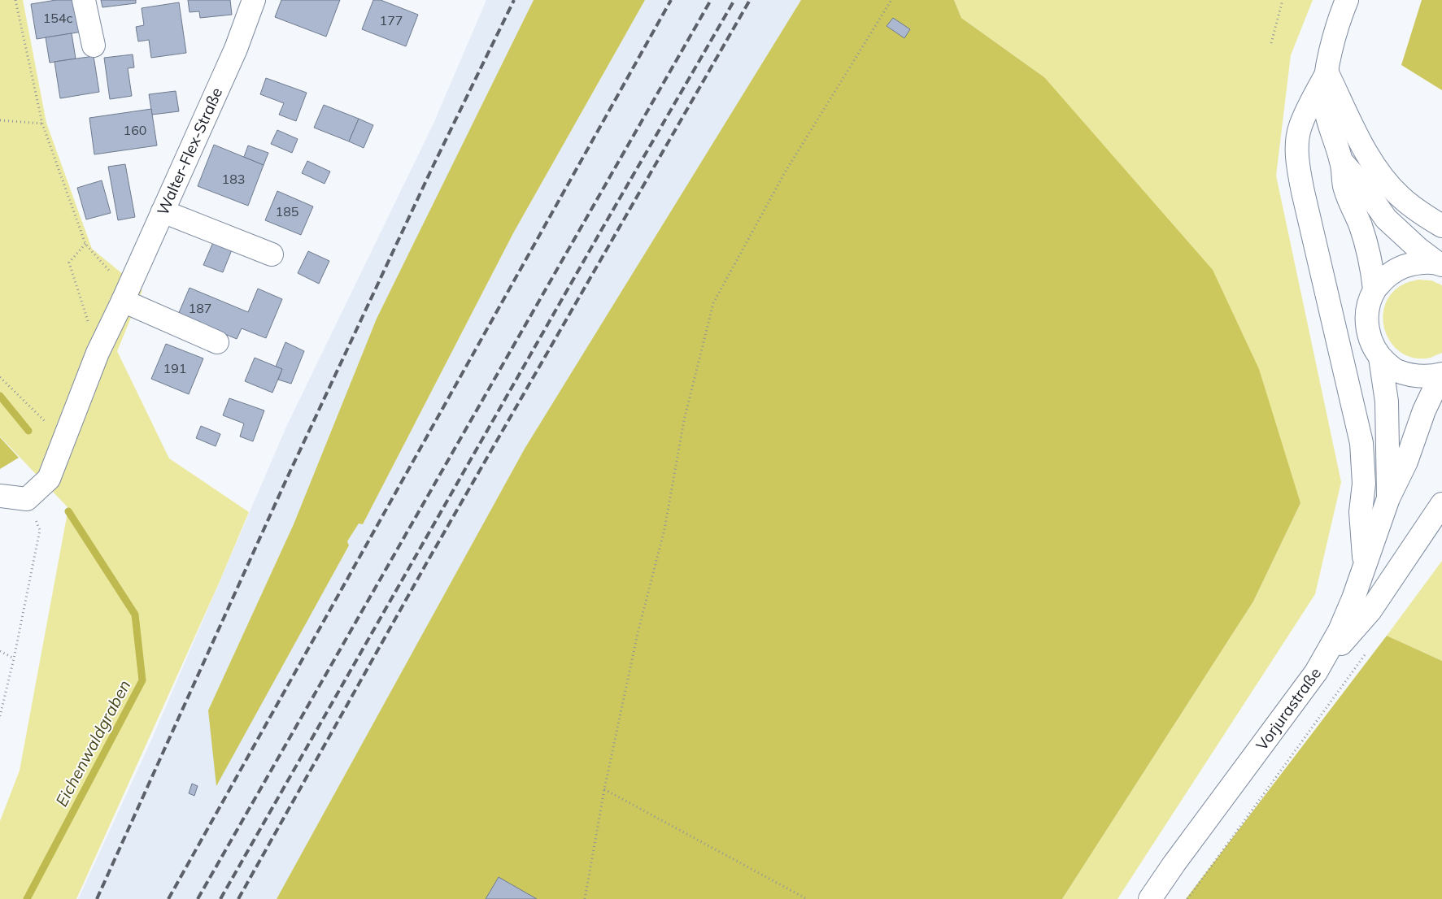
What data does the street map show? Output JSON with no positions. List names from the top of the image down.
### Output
{
  "streets": {
    "main road": ["Walter-Flex-Straße", "Vorjurastraße"]
  },
  "water": ["Eichenwaldgraben"],
  "house_numbers": [
    "154c",
    "177",
    "160",
    "183",
    "185",
    "187",
    "191"
  ]
}
